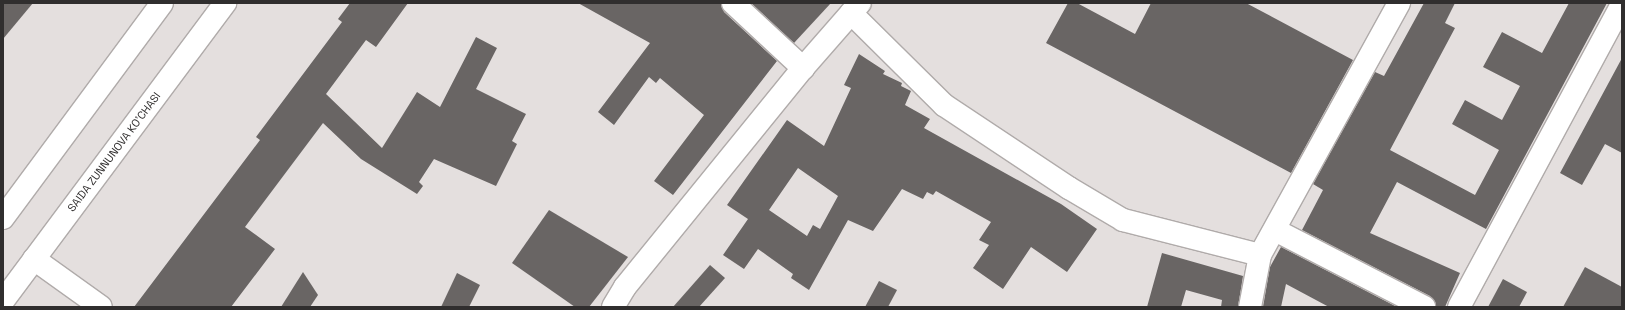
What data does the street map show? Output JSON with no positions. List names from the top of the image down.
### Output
{
  "streets": {
    "street": ["SAIDA ZUNNUNOVA KO'CHASI"]
  }
}
